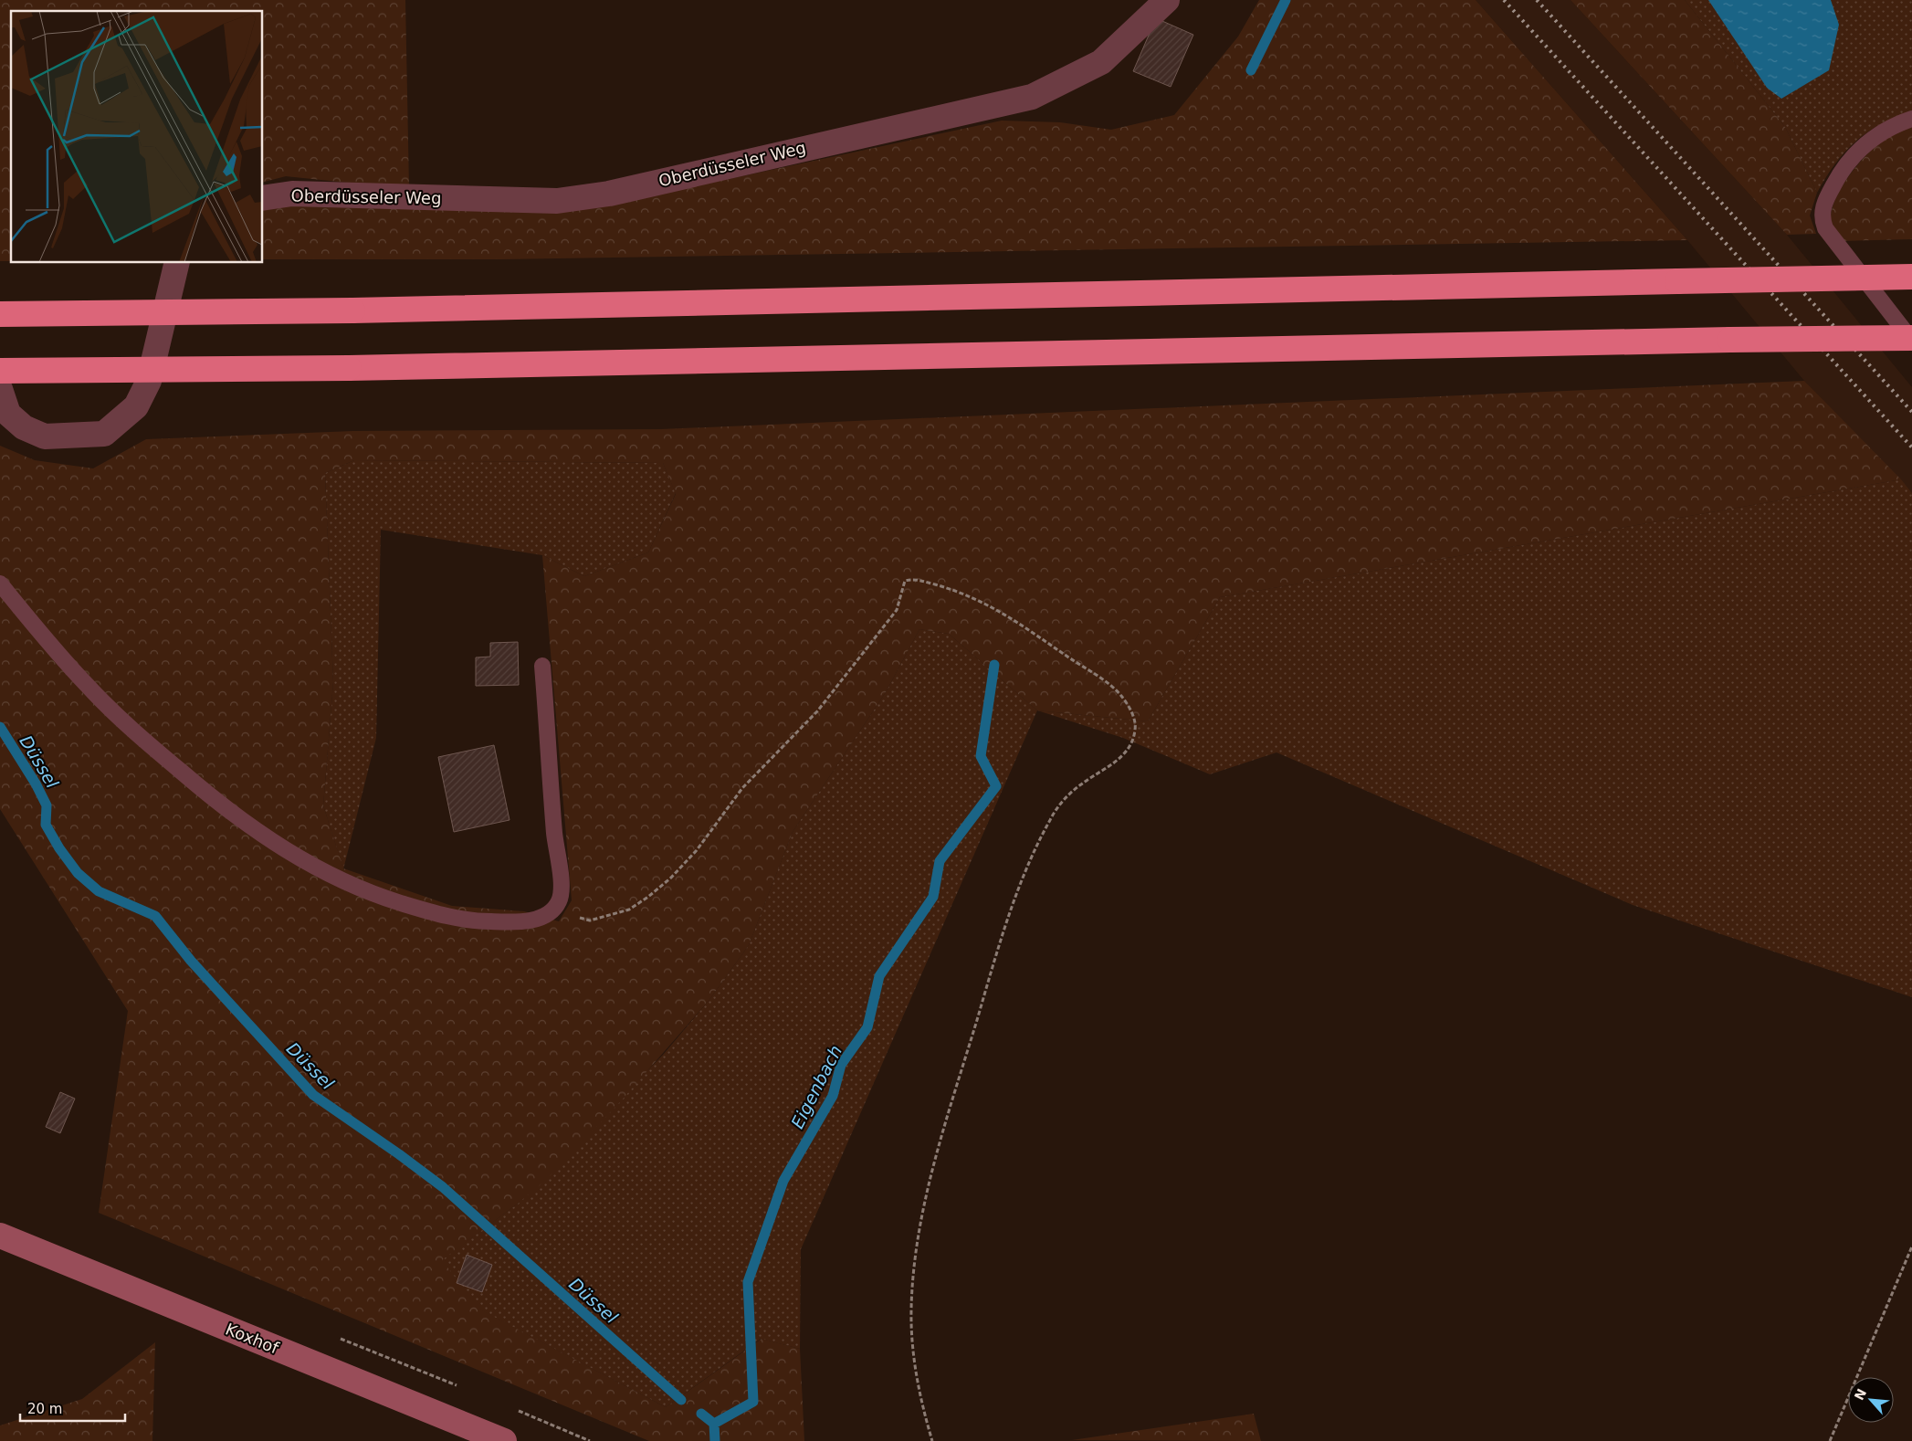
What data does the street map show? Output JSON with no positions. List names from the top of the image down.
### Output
{
  "streets": {
    "main road": ["Koxhof"],
    "street": ["Oberdüsseler Weg"]
  },
  "water": ["Düssel", "Eigenbach"],
  "scale_bar": "20 m",
  "north": "top left"
}
